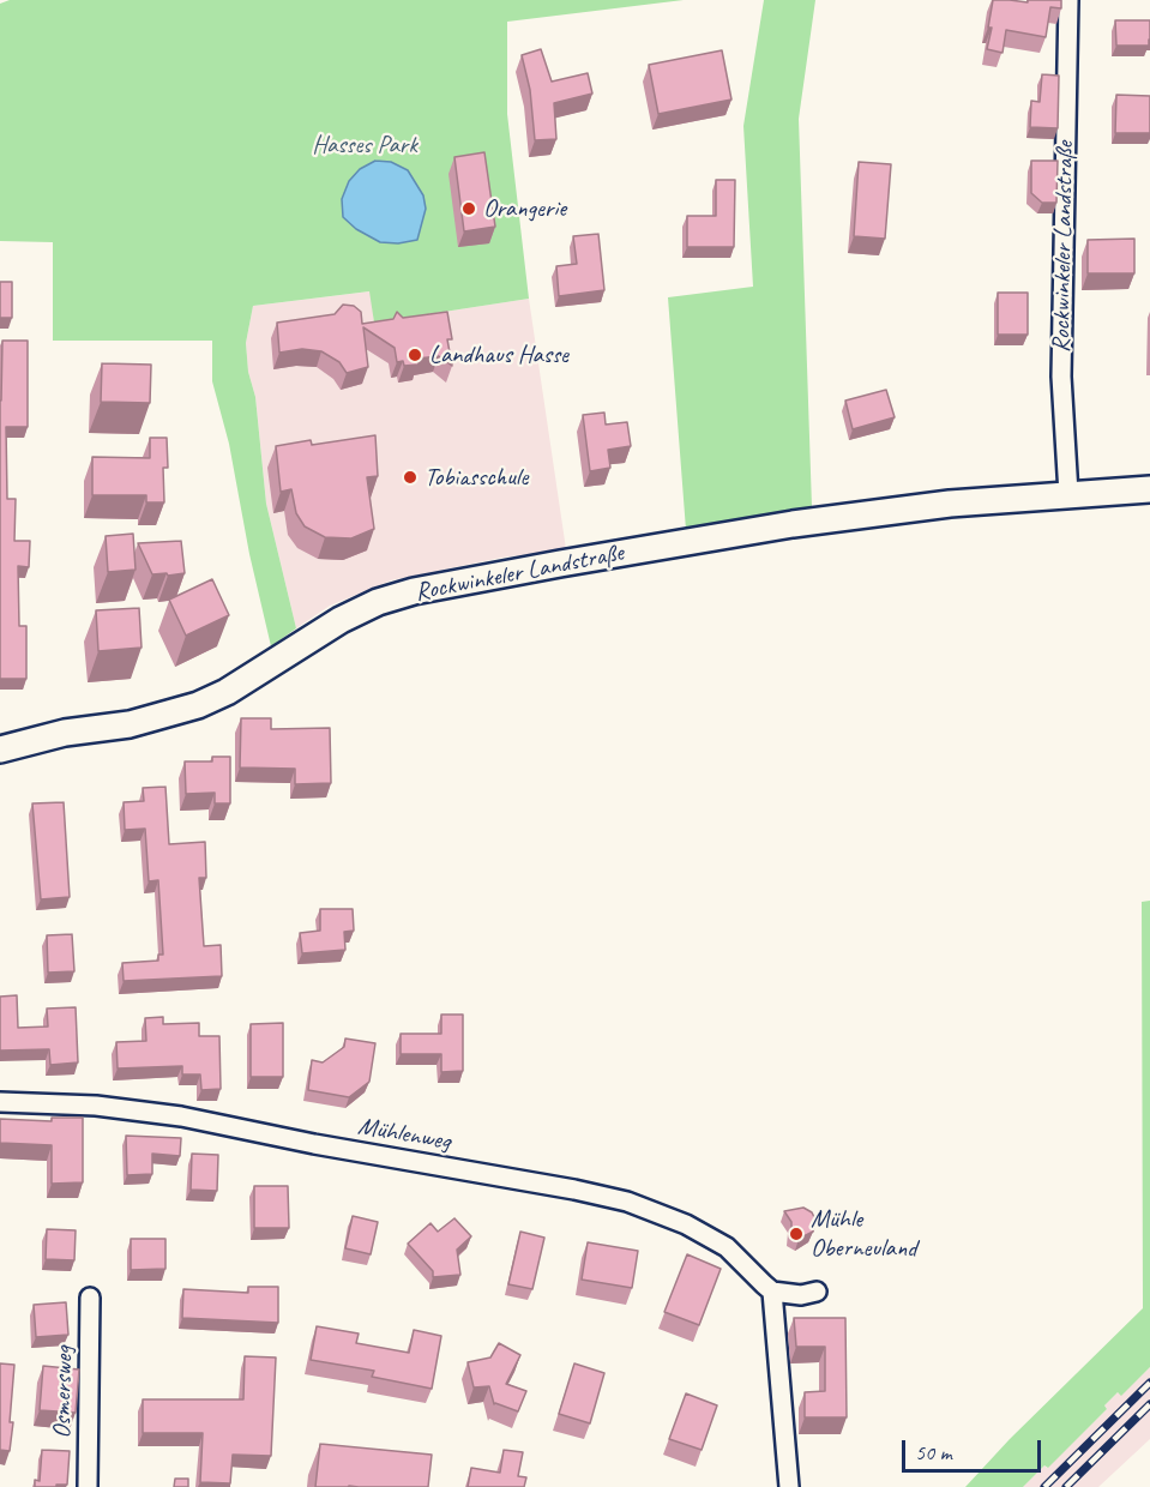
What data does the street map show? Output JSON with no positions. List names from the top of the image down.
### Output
{
  "streets": {
    "main road": ["Rockwinkeler Landstraße"],
    "street": ["Mühlenweg", "Osmersweg"]
  },
  "parks": ["Hasses Park"],
  "places": [
    "Orangerie",
    "Landhaus Hasse",
    "Tobiasschule",
    "Mühle Oberneuland"
  ],
  "scale_bar": "50 m"
}
